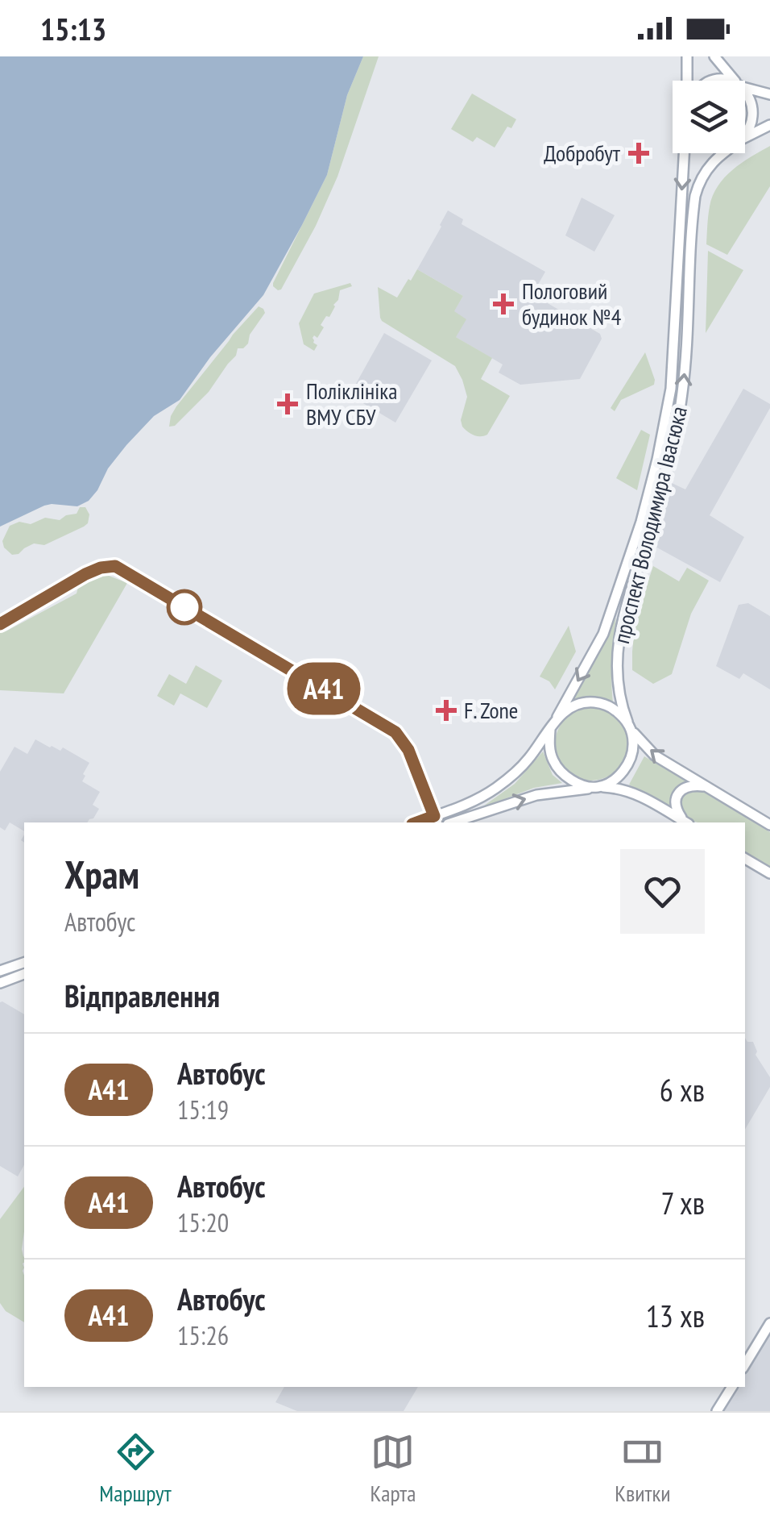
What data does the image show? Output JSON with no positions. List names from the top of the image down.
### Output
{
  "streets": {
    "main road": ["проспект Володимира Івасюка"]
  },
  "places": {
    "health": [
      "Добробут",
      "Пологовий будинок №4",
      "Поліклініка ВМУ СБУ",
      "F. Zone"
    ]
  },
  "lines": ["bus line A41"],
  "page": {
    "status": "15:13",
    "on_map": "A41",
    "heading": [
      ["Храм", "Автобус"],
      "Відправлення"
    ],
    "list": [
      {
        "mark": "A41",
        "name": "Автобус",
        "note": "15:19",
        "value": "6 хв"
      },
      {
        "mark": "A41",
        "name": "Автобус",
        "note": "15:20",
        "value": "7 хв"
      },
      {
        "mark": "A41",
        "name": "Автобус",
        "note": "15:26",
        "value": "13 хв"
      }
    ],
    "tabs": ["Маршрут", "Карта", "Квитки"]
  }
}
